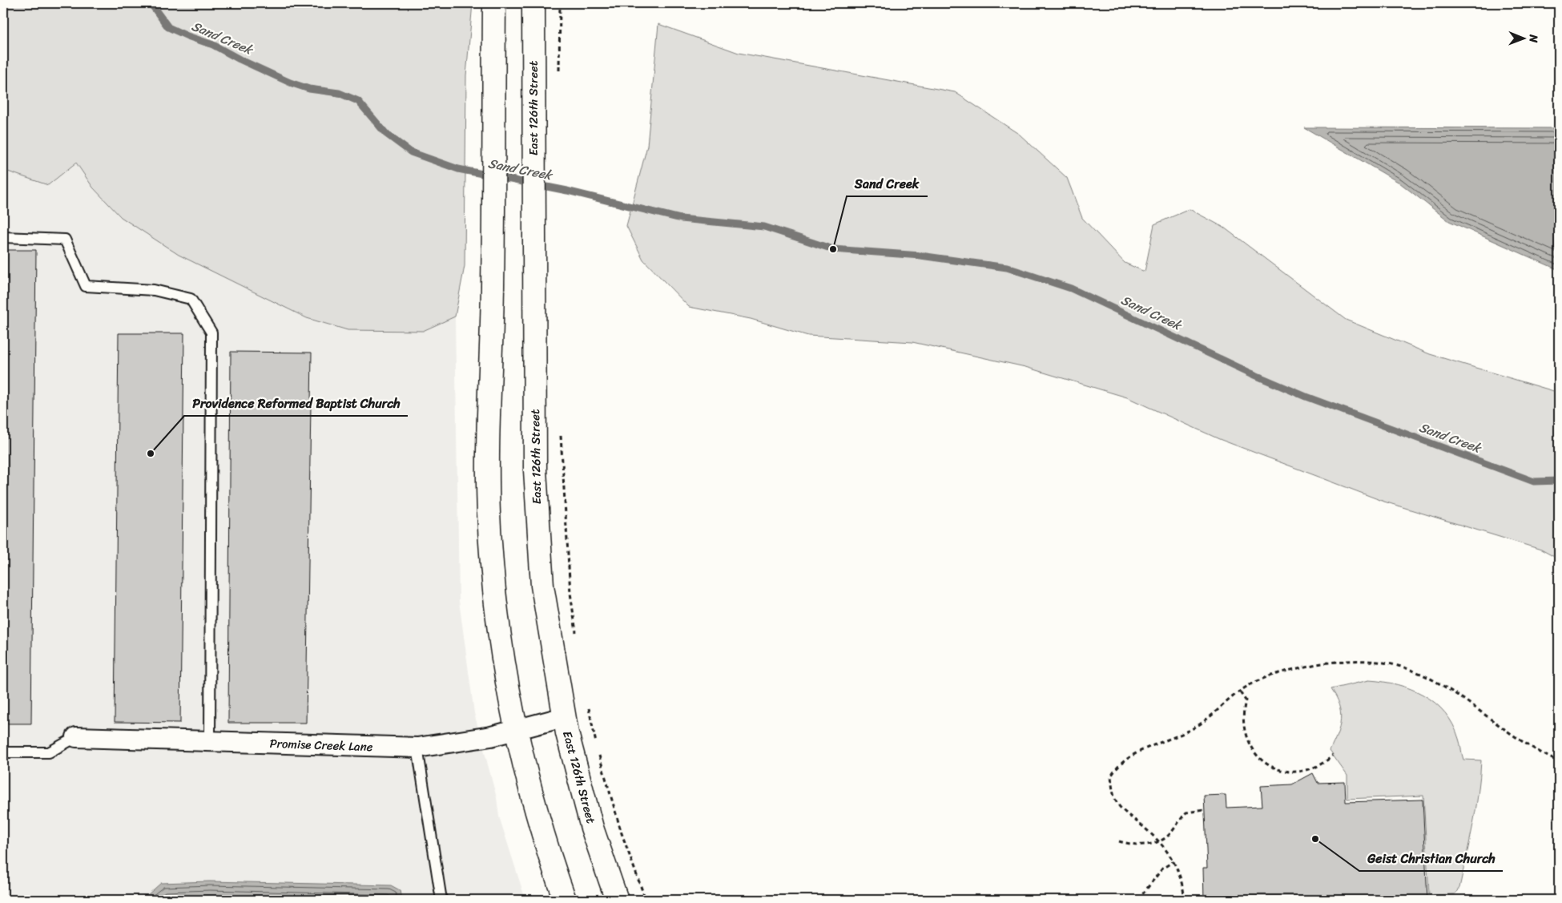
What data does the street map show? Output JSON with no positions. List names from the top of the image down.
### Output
{
  "streets": {
    "main road": ["East 126th Street"],
    "street": ["Promise Creek Lane"]
  },
  "crossings": [
    ["East 126th Street", "Promise Creek Lane"]
  ],
  "water": ["Sand Creek"],
  "places": ["Sand Creek", "Providence Reformed Baptist Church", "Geist Christian Church"],
  "north": "right"
}
